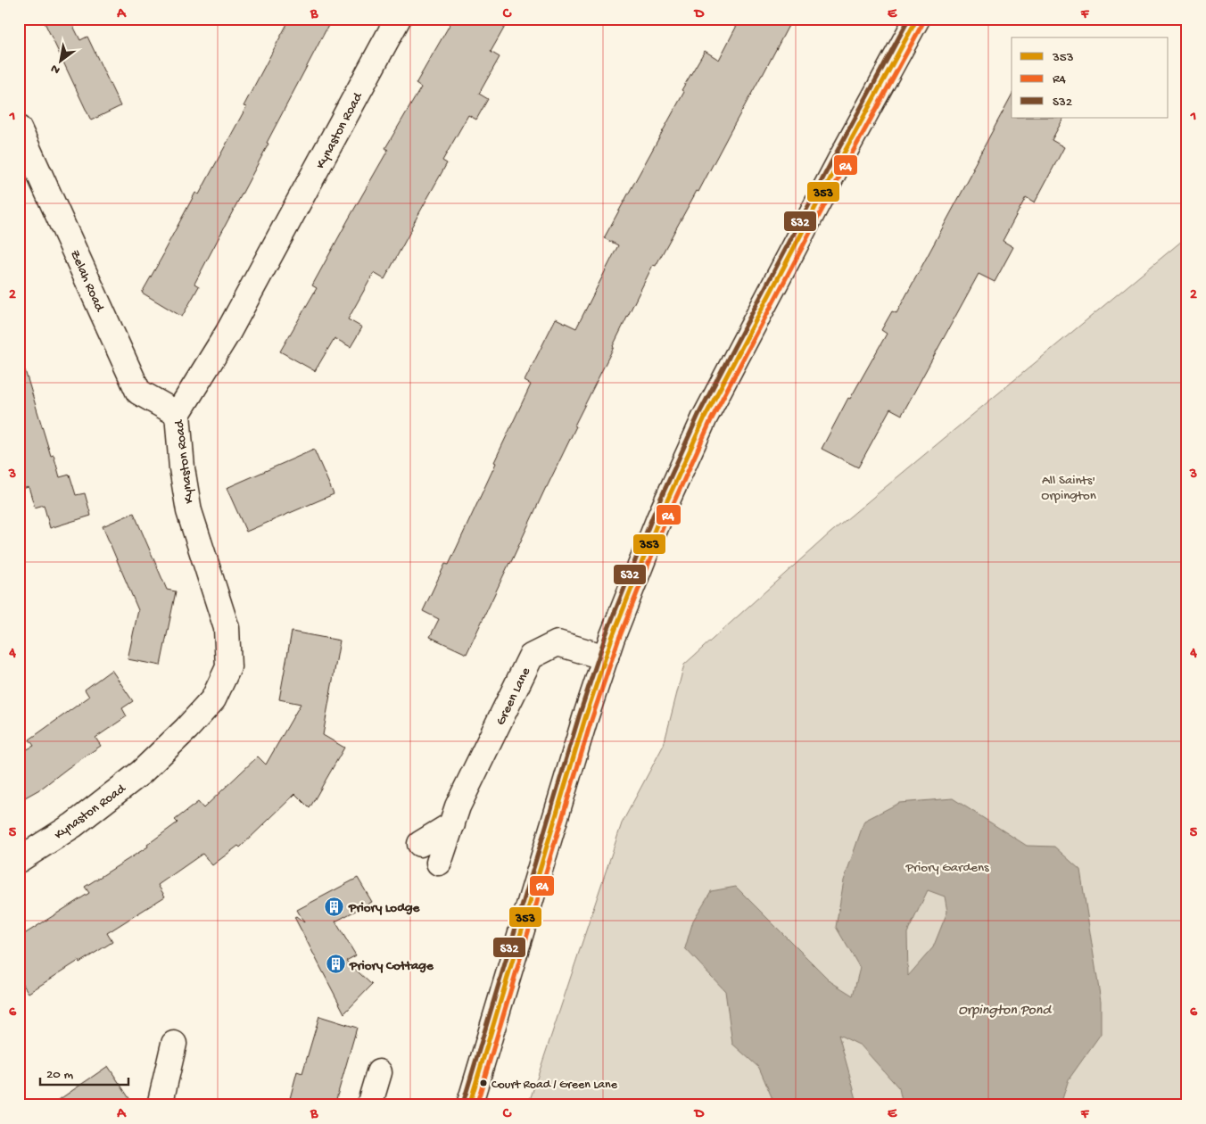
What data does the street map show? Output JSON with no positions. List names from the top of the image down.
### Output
{
  "streets": {
    "street": ["Kynaston Road", "Zelah Road", "Green Lane"]
  },
  "crossings": [
    ["Kynaston Road", "Zelah Road"]
  ],
  "water": ["Orpington Pond"],
  "parks": ["All Saints' Orpington", "Priory Gardens"],
  "places": {
    "building": ["Priory Lodge", "Priory Cottage"],
    "other": ["Court Road / Green Lane"]
  },
  "lines": ["transit line 353", "transit line S32", "transit line R4"],
  "legend": ["353", "R4", "S32"],
  "scale_bar": "20 m",
  "north": "bottom left",
  "grid": {
    "columns": [
      "A",
      "B",
      "C",
      "D",
      "E",
      "F"
    ],
    "rows": [
      "1",
      "2",
      "3",
      "4",
      "5",
      "6"
    ]
  }
}
